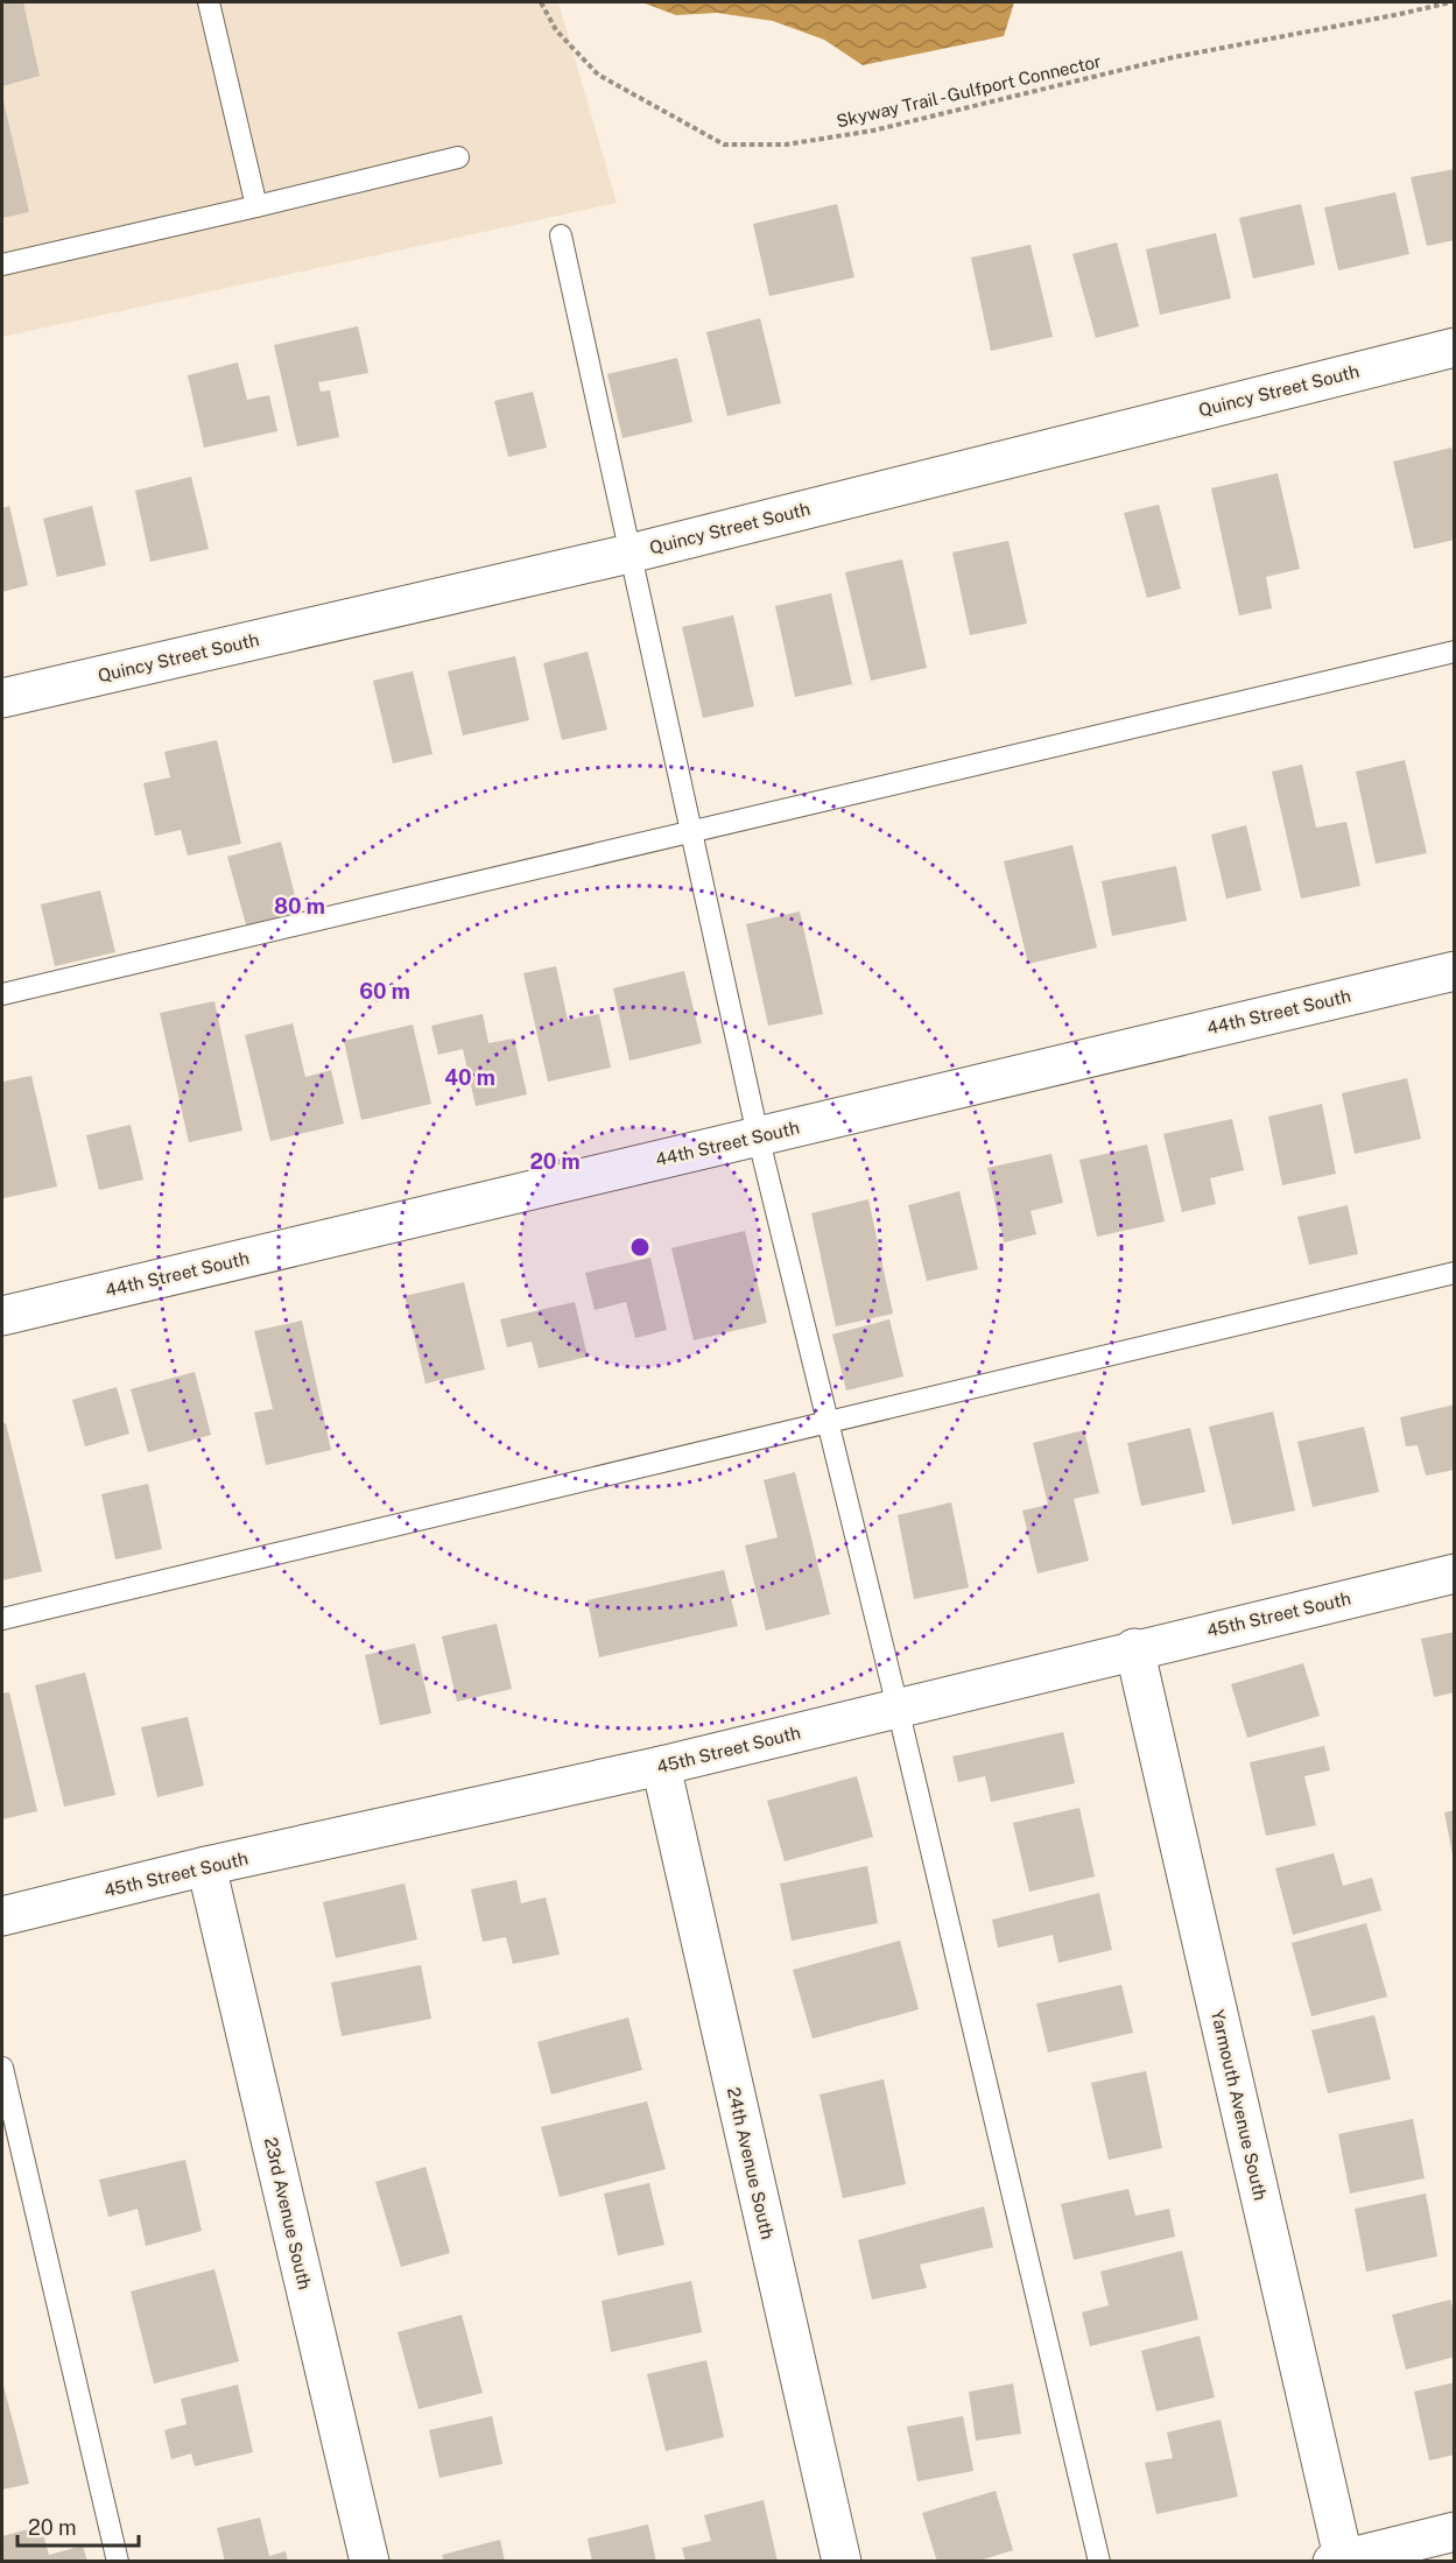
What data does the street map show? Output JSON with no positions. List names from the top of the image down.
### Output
{
  "streets": {
    "street": [
      "Quincy Street South",
      "44th Street South",
      "45th Street South",
      "Yarmouth Avenue South",
      "24th Avenue South",
      "23rd Avenue South"
    ],
    "path": ["Skyway Trail - Gulfport Connector"]
  },
  "crossings": [
    ["45th Street South", "Yarmouth Avenue South"],
    ["45th Street South", "24th Avenue South"],
    ["45th Street South", "23rd Avenue South"]
  ],
  "scale_bar": "20 m",
  "rings": [
    "80 m",
    "60 m",
    "40 m",
    "20 m"
  ]
}
